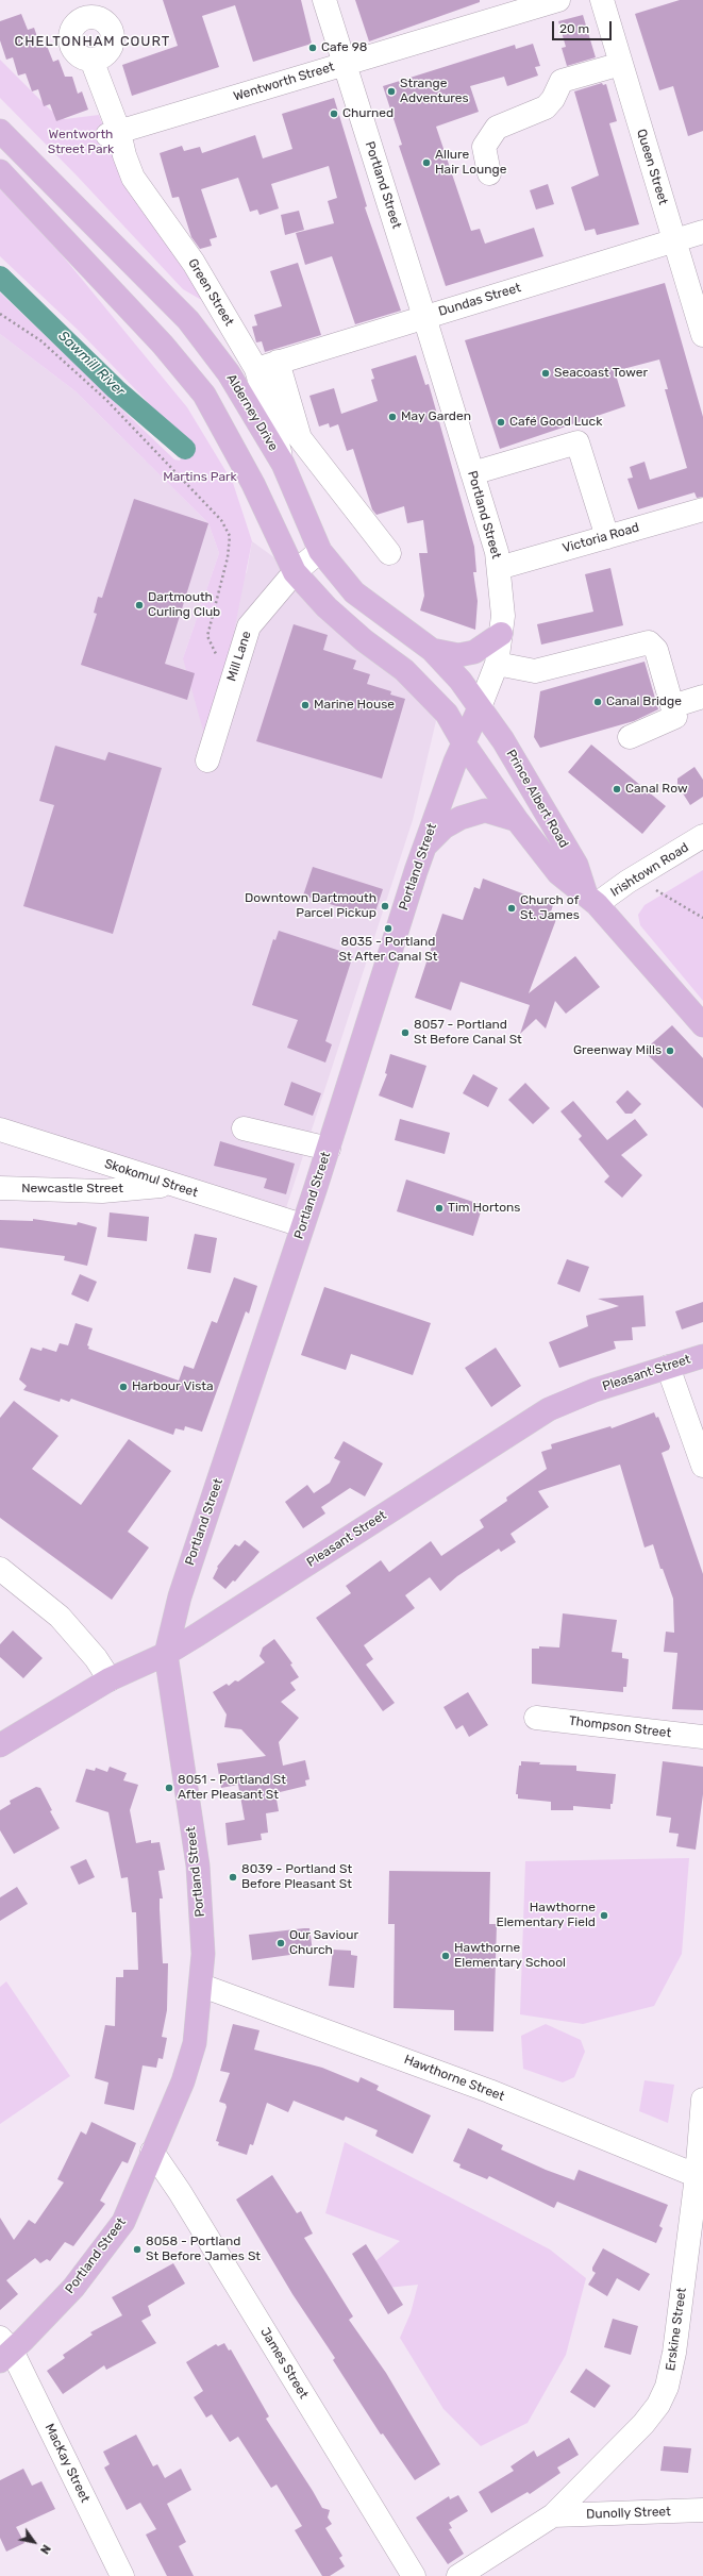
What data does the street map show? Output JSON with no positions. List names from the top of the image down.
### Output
{
  "streets": {
    "main road": [
      "Portland Street",
      "Alderney Drive",
      "Prince Albert Road",
      "Pleasant Street"
    ],
    "street": [
      "Wentworth Street",
      "Queen Street",
      "Green Street",
      "Dundas Street",
      "Victoria Road",
      "Mill Lane",
      "Irishtown Road",
      "Skokomul Street",
      "Newcastle Street",
      "Thompson Street",
      "Hawthorne Street",
      "Erskine Street",
      "James Street",
      "MacKay Street",
      "Dunolly Street"
    ]
  },
  "crossings": [
    ["Wentworth Street", "Portland Street"],
    ["Wentworth Street", "Green Street"],
    ["Queen Street", "Dundas Street"],
    ["Portland Street", "Dundas Street"],
    ["Portland Street", "Alderney Drive"],
    ["Portland Street", "Victoria Road"],
    ["Portland Street", "Prince Albert Road"],
    ["Portland Street", "Skokomul Street"],
    ["Portland Street", "Pleasant Street"],
    ["Portland Street", "Hawthorne Street"],
    ["Portland Street", "James Street"],
    ["Portland Street", "MacKay Street"],
    ["Green Street", "Dundas Street"],
    ["Green Street", "Alderney Drive"],
    ["Alderney Drive", "Mill Lane"],
    ["Alderney Drive", "Prince Albert Road"],
    ["Prince Albert Road", "Irishtown Road"],
    ["Skokomul Street", "Newcastle Street"],
    ["Hawthorne Street", "Erskine Street"],
    ["Erskine Street", "Dunolly Street"]
  ],
  "districts": ["CHELTONHAM COURT"],
  "water": ["Sawmill River"],
  "parks": ["Wentworth Street Park", "Martins Park"],
  "places": [
    "Cafe 98",
    "Strange Adventures",
    "Churned",
    "Allure Hair Lounge",
    "Seacoast Tower",
    "May Garden",
    "Café Good Luck",
    "Dartmouth Curling Club",
    "Canal Bridge",
    "Marine House",
    "Canal Row",
    "Downtown Dartmouth Parcel Pickup",
    "Church of St. James",
    "8035 - Portland St After Canal St",
    "8057 - Portland St Before Canal St",
    "Greenway Mills",
    "Tim Hortons",
    "Harbour Vista",
    "8051 - Portland St After Pleasant St",
    "8039 - Portland St Before Pleasant St",
    "Hawthorne Elementary Field",
    "Our Saviour Church",
    "Hawthorne Elementary School",
    "8058 - Portland St Before James St"
  ],
  "scale_bar": "20 m",
  "north": "bottom right"
}
